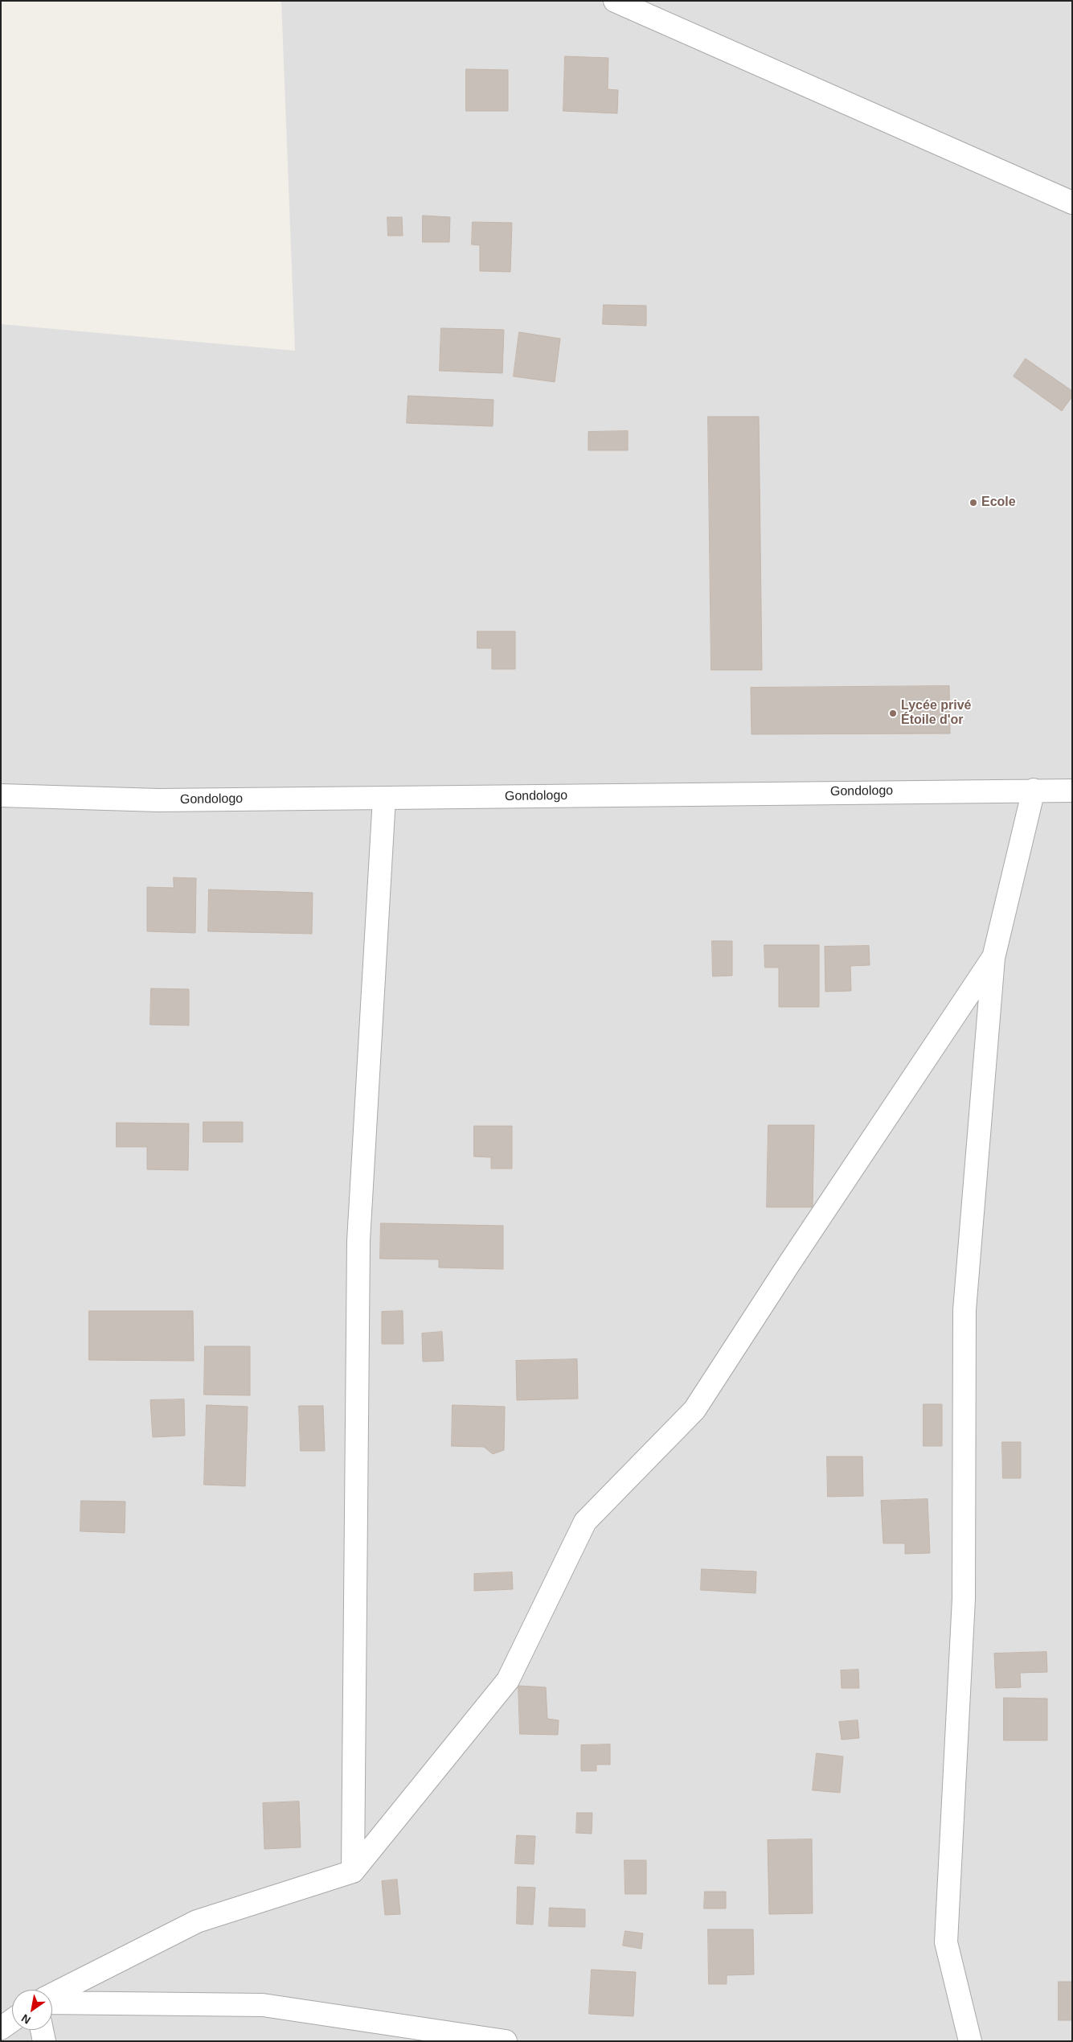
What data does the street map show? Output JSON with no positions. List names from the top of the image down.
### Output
{
  "streets": {
    "street": ["Gondologo"]
  },
  "places": ["Ecole", "Lycée privé Étoile d'or"],
  "north": "bottom left"
}
